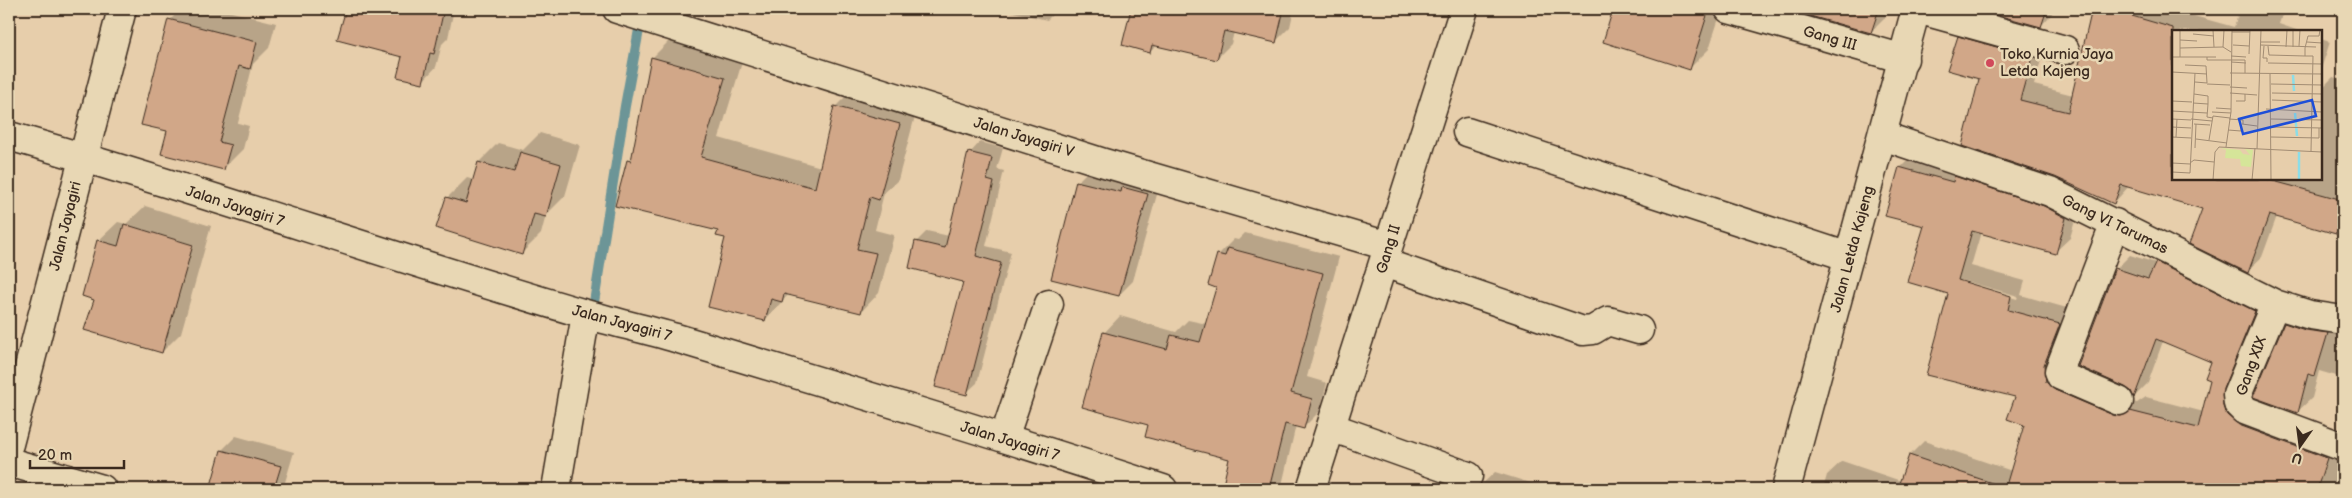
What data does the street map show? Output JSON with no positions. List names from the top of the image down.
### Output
{
  "streets": {
    "street": [
      "Gang III",
      "Jalan Jayagiri V",
      "Jalan Jayagiri 7",
      "Gang VI Tarumas",
      "Jalan Jayagiri",
      "Gang II",
      "Jalan Letda Kajeng",
      "Gang XIX"
    ]
  },
  "crossings": [
    ["Gang III", "Jalan Letda Kajeng"],
    ["Jalan Jayagiri V", "Gang II"],
    ["Jalan Jayagiri 7", "Jalan Jayagiri"],
    ["Gang VI Tarumas", "Jalan Letda Kajeng"],
    ["Gang VI Tarumas", "Gang XIX"]
  ],
  "places": ["Toko Kurnia Jaya Letda Kajeng"],
  "scale_bar": "20 m",
  "north": "bottom"
}
